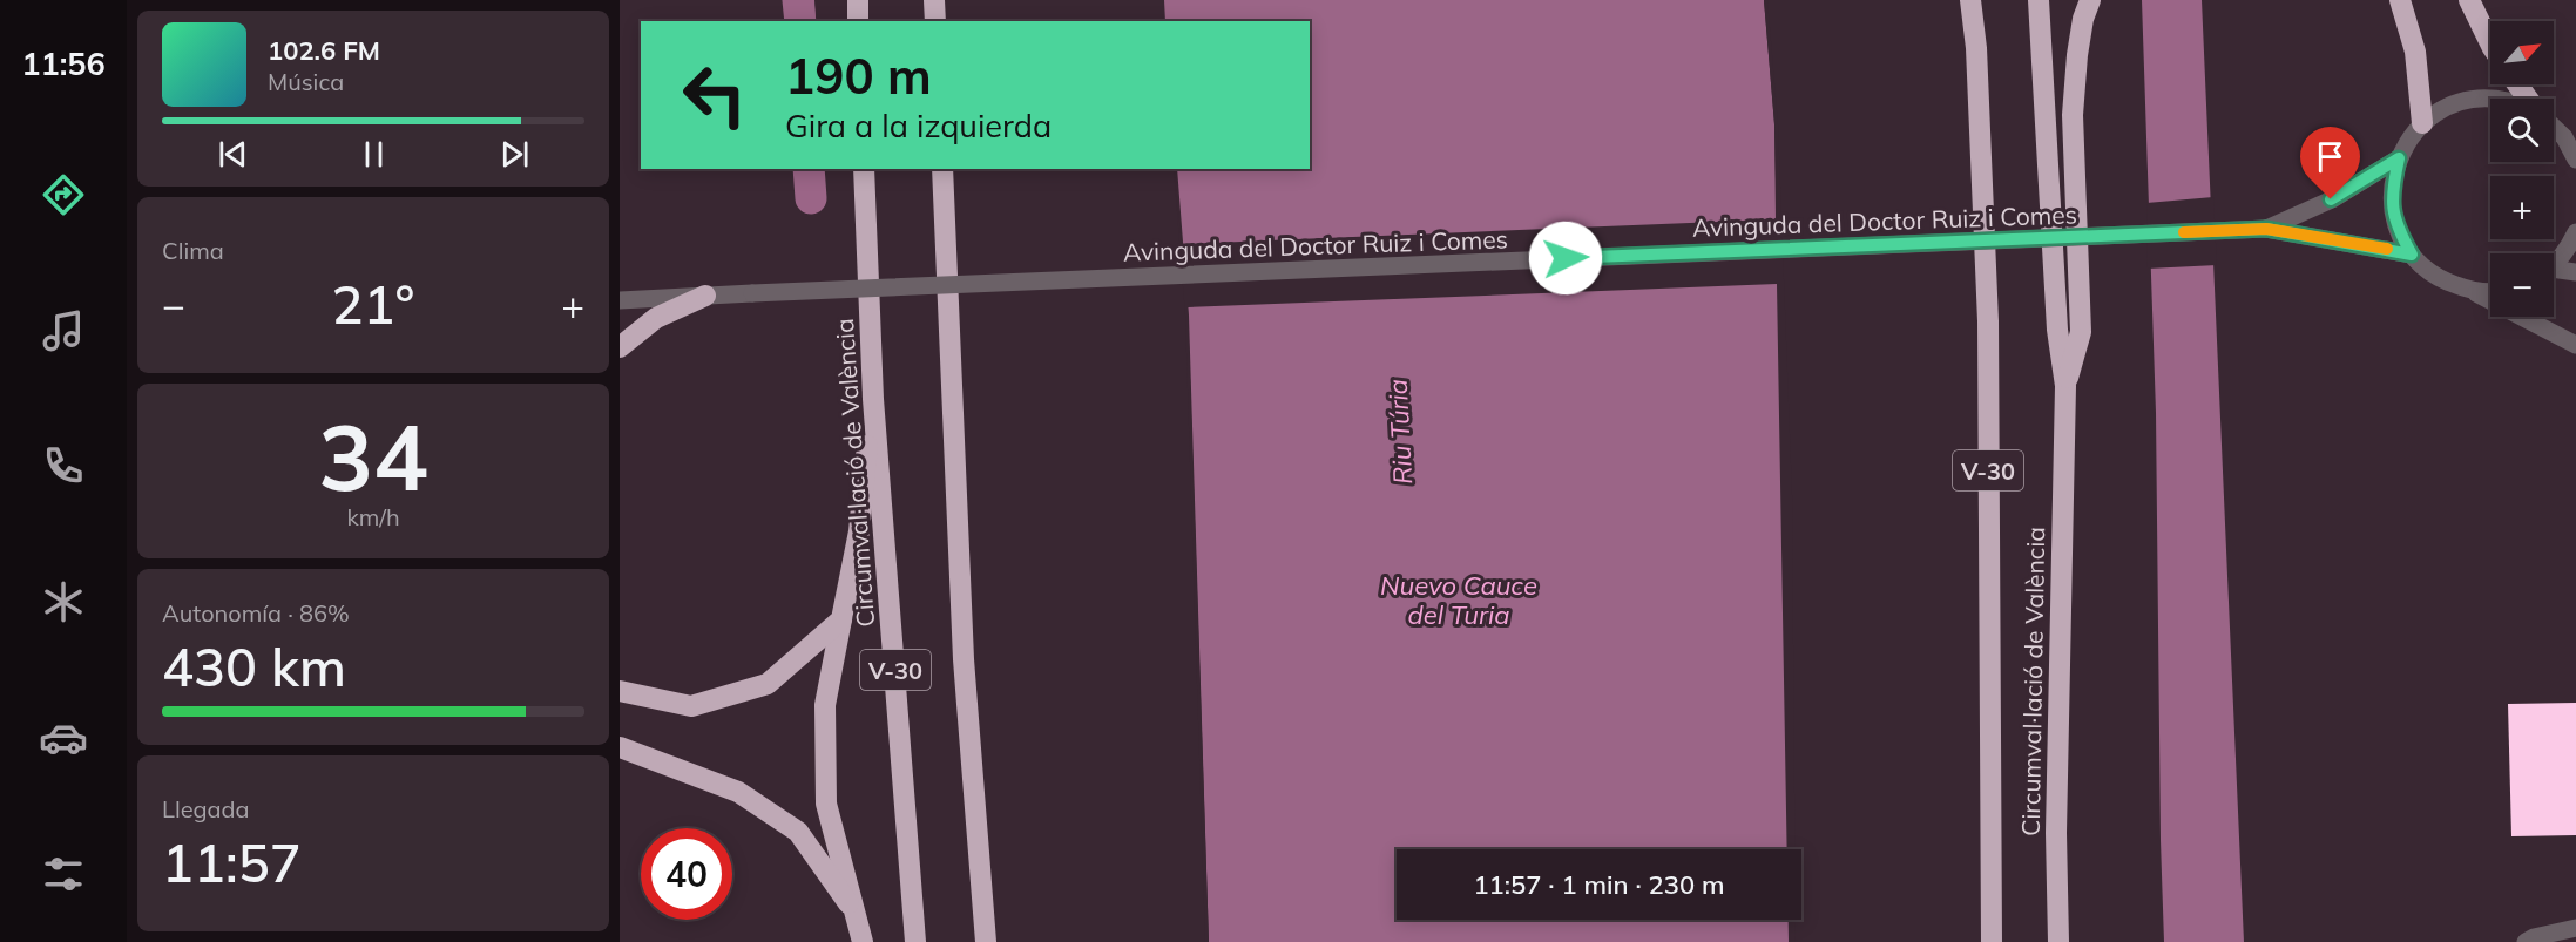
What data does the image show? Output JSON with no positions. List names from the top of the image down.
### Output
{
  "streets": {
    "highway": ["V-30", "Circumval·lació de València"],
    "street": ["Avinguda del Doctor Ruiz i Comes"]
  },
  "water": ["Riu Túria", "Nuevo Cauce del Turia"],
  "north": "top right",
  "page": {
    "tabs": "11:56",
    "map_buttons": ["+", "−"],
    "turn": ["190 m", "Gira a la izquierda"],
    "song": ["102.6 FM", "Música"],
    "tile": [
      "Clima",
      ["34", "km/h"],
      ["Autonomía · 86%", "430 km"],
      ["Llegada", "11:57"]
    ],
    "heat": ["−", "21°", "+"],
    "limit": "40",
    "trip": "11:57 · 1 min · 230 m"
  }
}
